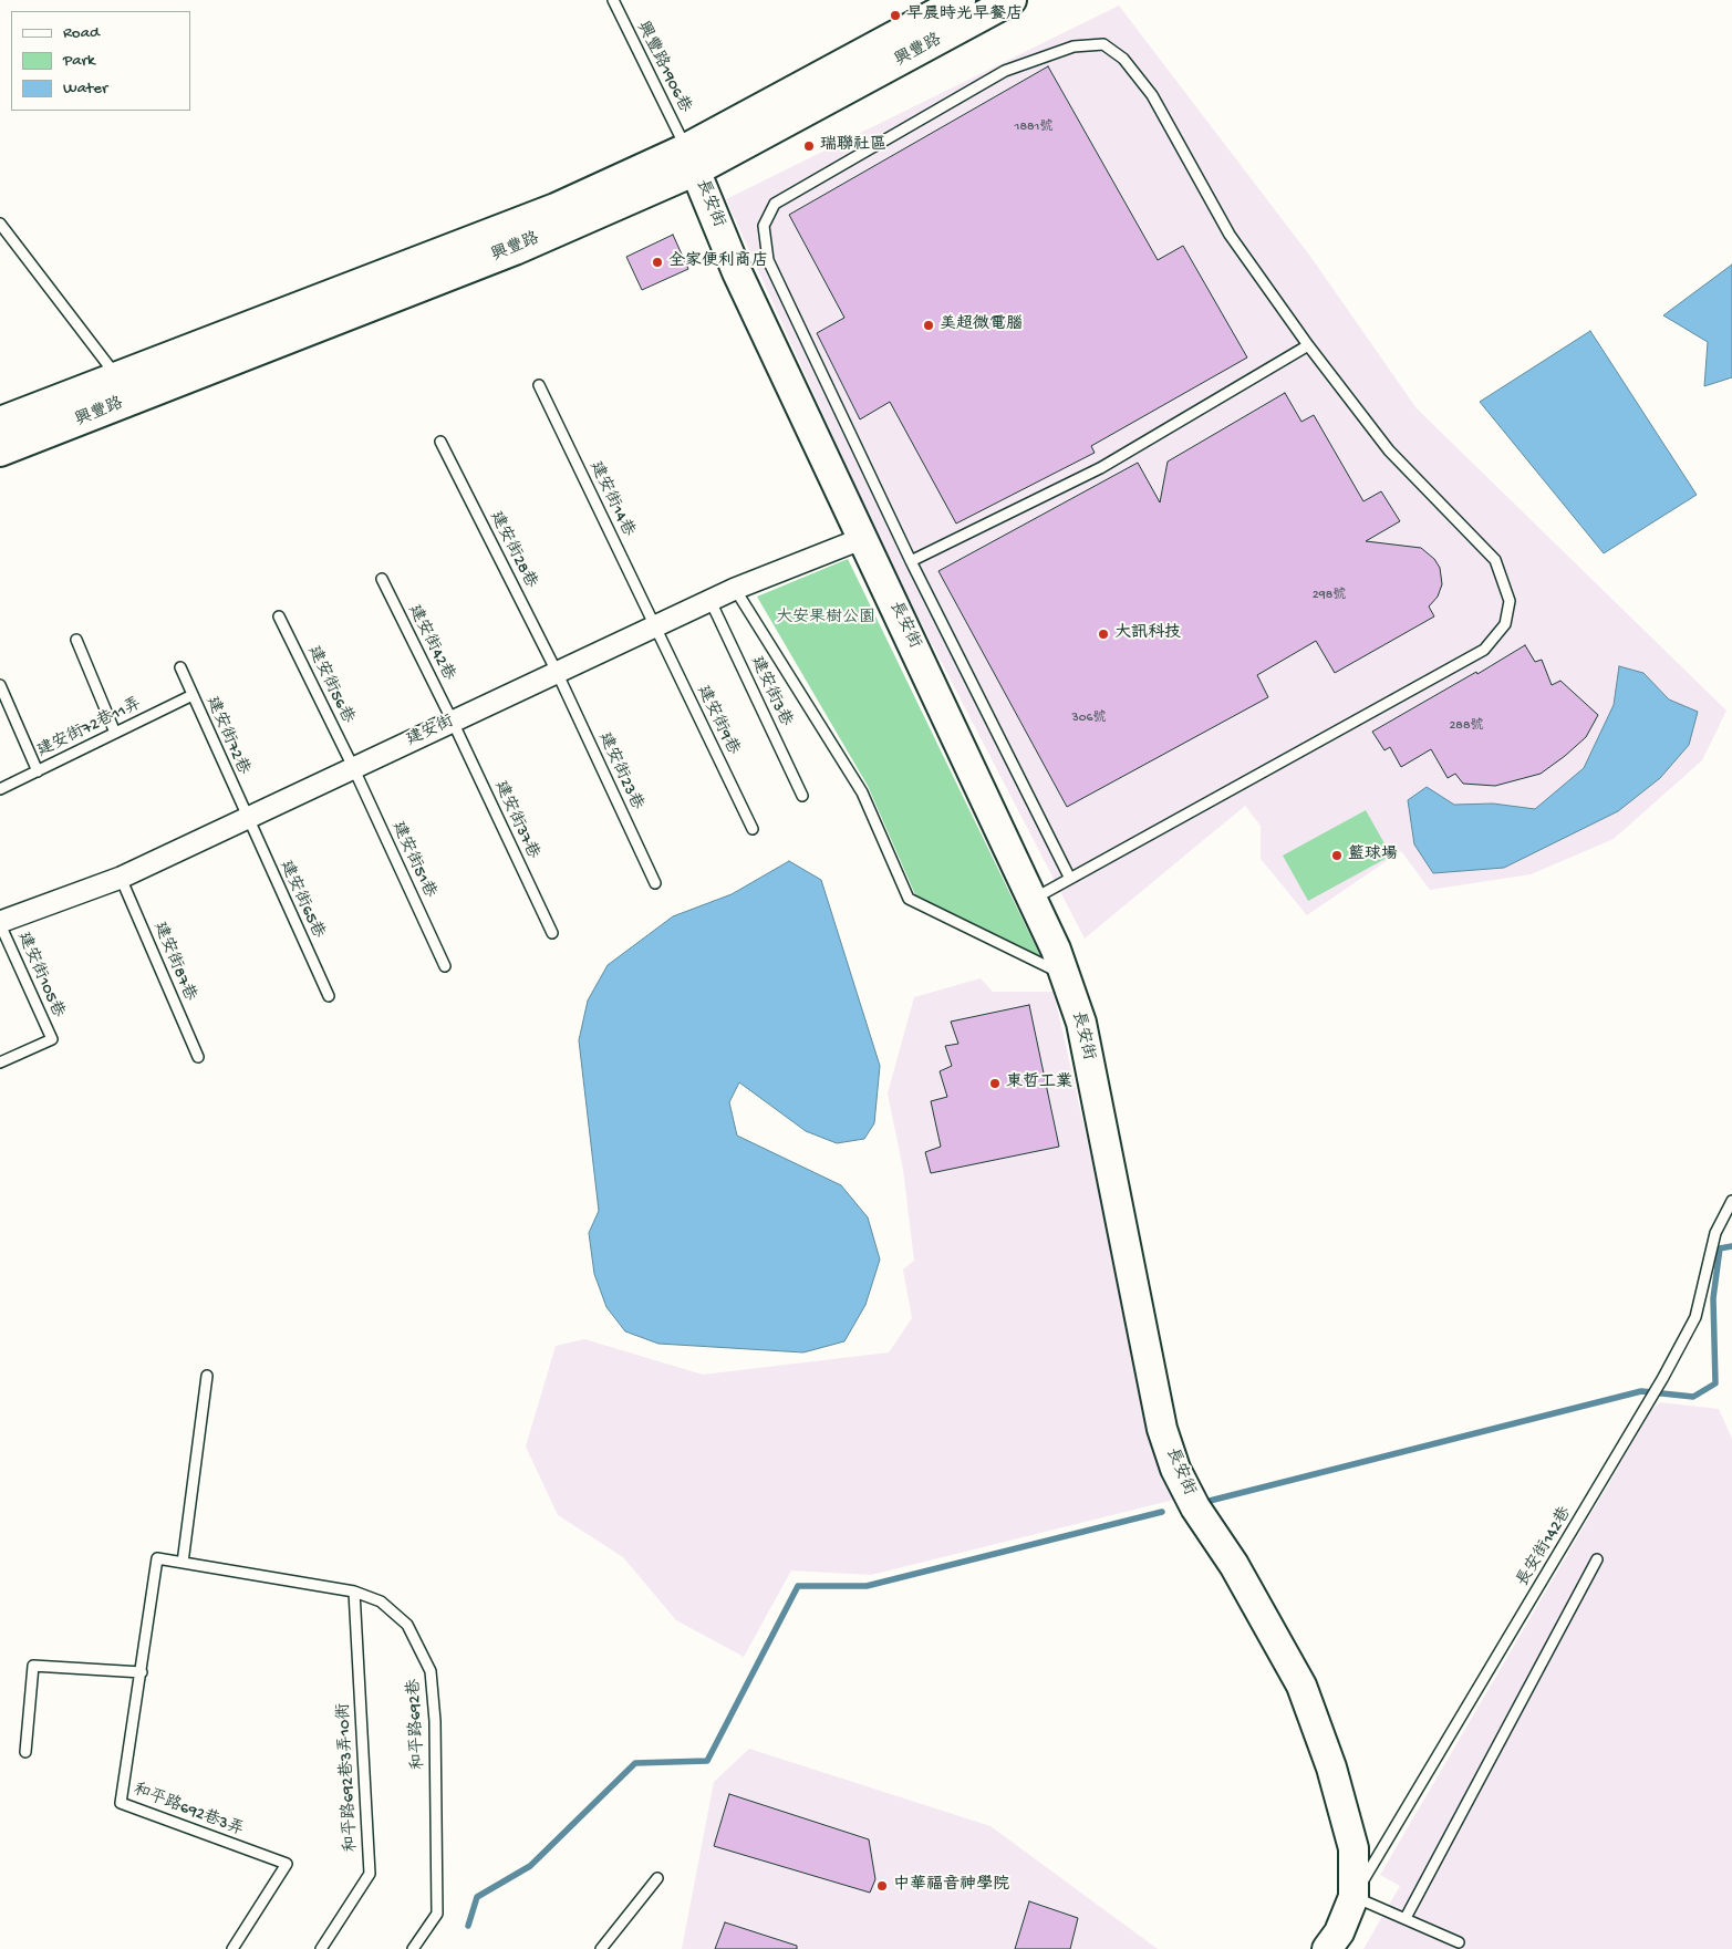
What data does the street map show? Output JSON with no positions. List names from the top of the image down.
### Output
{
  "streets": {
    "main road": ["興豐路", "長安街"],
    "street": ["建安街"],
    "lane": [
      "興豐路1906巷",
      "建安街14巷",
      "建安街28巷",
      "建安街42巷",
      "建安街56巷",
      "建安街3巷",
      "建安街9巷",
      "建安街72巷11弄",
      "建安街72巷",
      "建安街23巷",
      "建安街37巷",
      "建安街51巷",
      "建安街65巷",
      "建安街87巷",
      "建安街105巷",
      "長安街142巷",
      "和平路692巷",
      "和平路692巷3弄10衖",
      "和平路692巷3弄"
    ]
  },
  "crossings": [
    ["興豐路", "興豐路1906巷"],
    ["興豐路", "長安街"],
    ["興豐路1906巷", "長安街"],
    ["長安街", "建安街"],
    ["長安街", "長安街142巷"],
    ["建安街14巷", "建安街9巷"],
    ["建安街14巷", "建安街"],
    ["建安街28巷", "建安街"],
    ["建安街28巷", "建安街23巷"],
    ["建安街42巷", "建安街"],
    ["建安街42巷", "建安街37巷"],
    ["建安街56巷", "建安街"],
    ["建安街56巷", "建安街51巷"],
    ["建安街3巷", "建安街"],
    ["建安街9巷", "建安街"],
    ["建安街72巷11弄", "建安街72巷"],
    ["建安街", "建安街72巷"],
    ["建安街", "建安街23巷"],
    ["建安街", "建安街37巷"],
    ["建安街", "建安街51巷"],
    ["建安街", "建安街65巷"],
    ["建安街", "建安街87巷"],
    ["建安街", "建安街105巷"],
    ["建安街72巷", "建安街65巷"],
    ["和平路692巷", "和平路692巷3弄10衖"],
    ["和平路692巷", "和平路692巷3弄"]
  ],
  "parks": ["大安果樹公園"],
  "places": [
    "早晨時光早餐店",
    "瑞聯社區",
    "全家便利商店",
    "美超微電腦",
    "大訊科技",
    "籃球場",
    "東哲工業",
    "中華福音神學院"
  ],
  "house_numbers": [
    "1881號",
    "298號",
    "306號",
    "288號"
  ],
  "legend": ["Road", "Park", "Water"]
}
